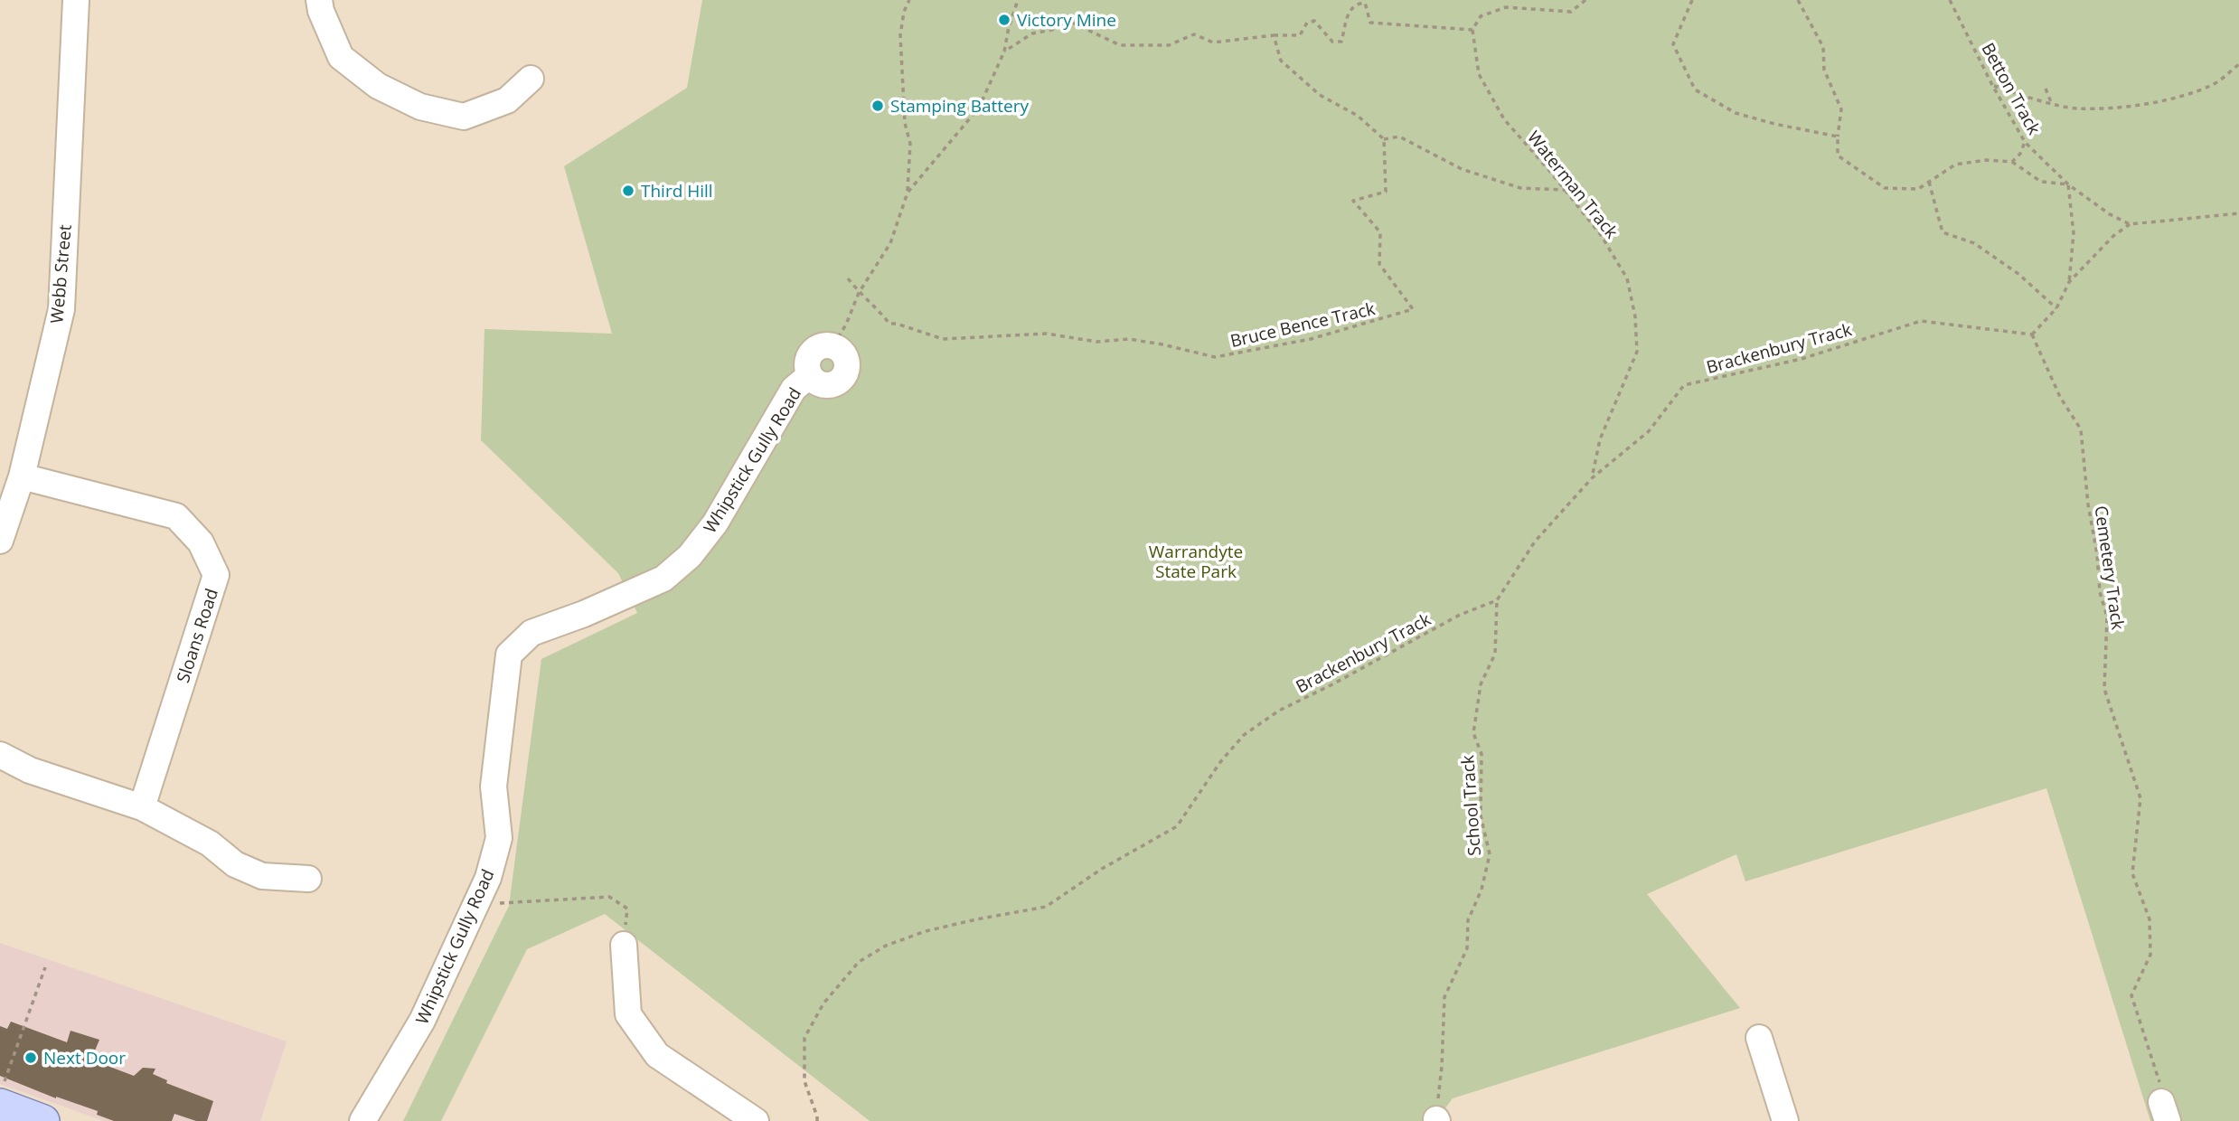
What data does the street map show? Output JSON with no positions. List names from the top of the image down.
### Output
{
  "streets": {
    "street": ["Webb Street", "Whipstick Gully Road", "Sloans Road"],
    "path": [
      "Betton Track",
      "Waterman Track",
      "Bruce Bence Track",
      "Brackenbury Track",
      "Cemetery Track",
      "School Track"
    ]
  },
  "crossings": [
    ["Waterman Track", "Brackenbury Track"],
    ["Webb Street", "Sloans Road"],
    ["Brackenbury Track", "Cemetery Track"],
    ["Brackenbury Track", "School Track"]
  ],
  "parks": ["Warrandyte State Park"],
  "places": [
    "Victory Mine",
    "Stamping Battery",
    "Third Hill",
    "Next Door"
  ]
}
